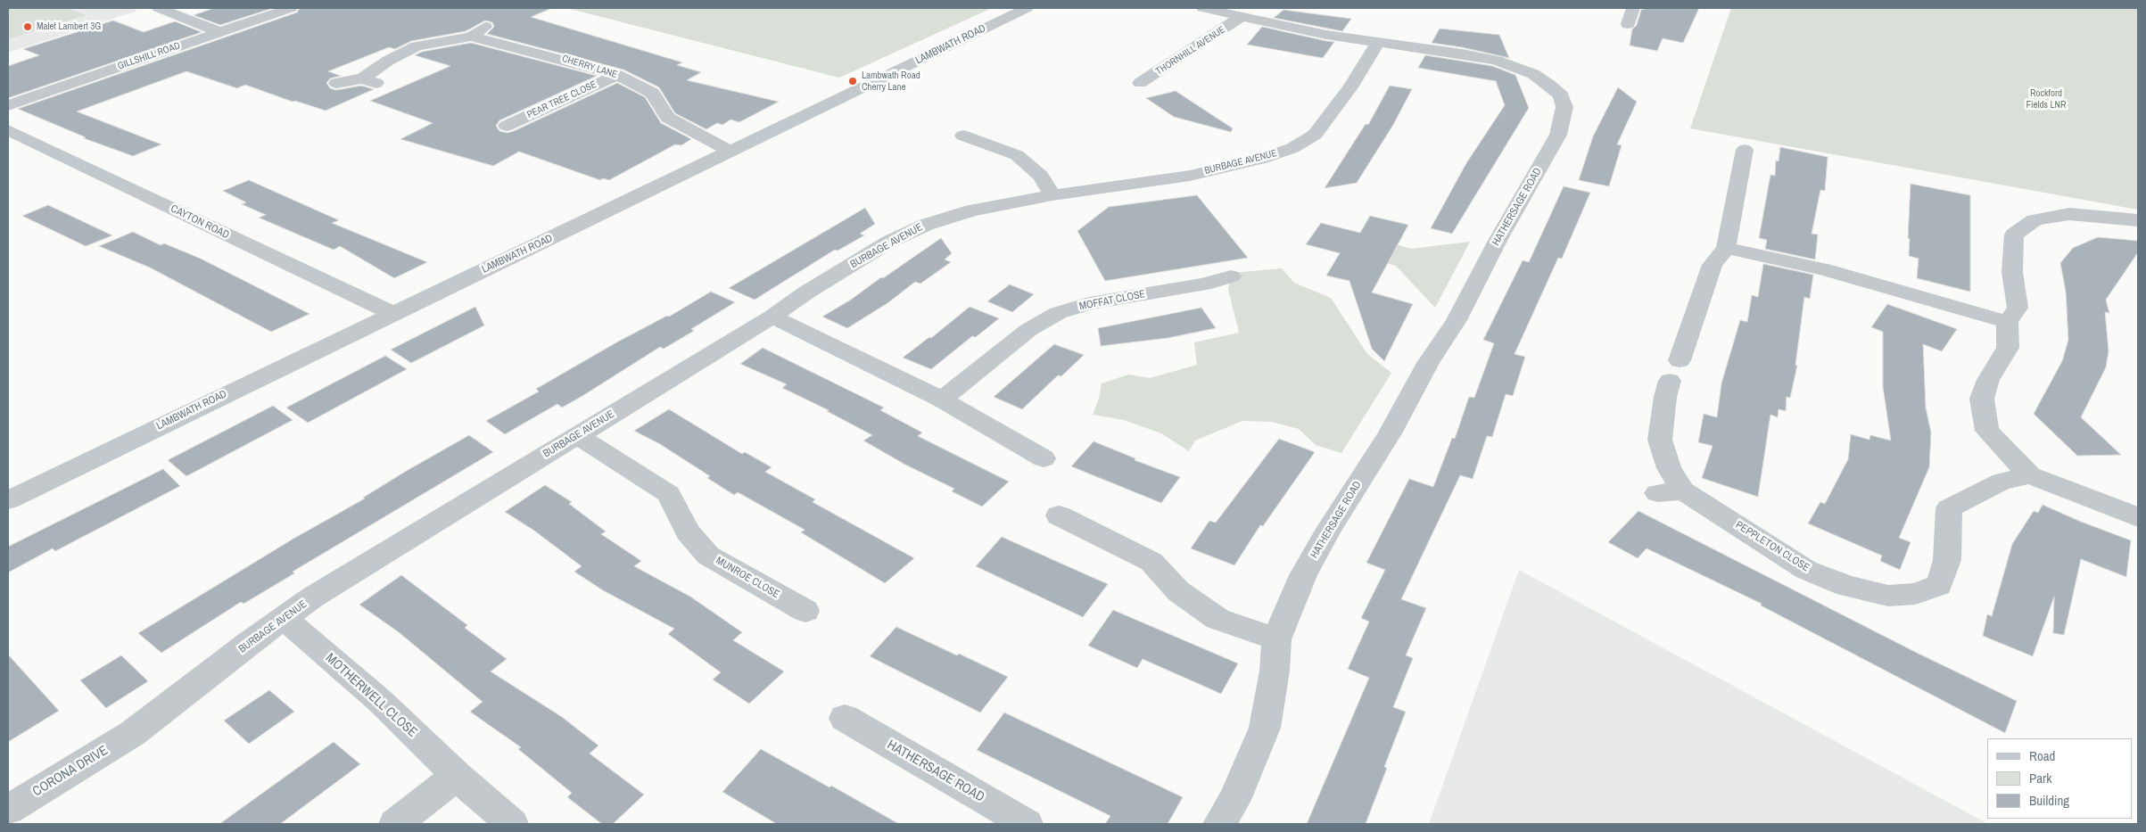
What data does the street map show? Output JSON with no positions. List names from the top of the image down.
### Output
{
  "streets": {
    "street": [
      "LAMBWATH ROAD",
      "THORNHILL AVENUE",
      "GILLSHILL ROAD",
      "CHERRY LANE",
      "PEAR TREE CLOSE",
      "BURBAGE AVENUE",
      "HATHERSAGE ROAD",
      "CAYTON ROAD",
      "MOFFAT CLOSE",
      "PEPPLETON CLOSE",
      "MUNROE CLOSE",
      "MOTHERWELL CLOSE",
      "CORONA DRIVE"
    ]
  },
  "crossings": [
    ["LAMBWATH ROAD", "CHERRY LANE"],
    ["LAMBWATH ROAD", "CAYTON ROAD"],
    ["THORNHILL AVENUE", "HATHERSAGE ROAD"],
    ["CHERRY LANE", "PEAR TREE CLOSE"],
    ["BURBAGE AVENUE", "HATHERSAGE ROAD"],
    ["BURBAGE AVENUE", "MUNROE CLOSE"],
    ["BURBAGE AVENUE", "MOTHERWELL CLOSE"],
    ["BURBAGE AVENUE", "CORONA DRIVE"]
  ],
  "parks": ["Rockford Fields LNR"],
  "places": ["Malet Lambert 3G", "Lambwath Road Cherry Lane"],
  "legend": ["Road", "Park", "Building"]
}
